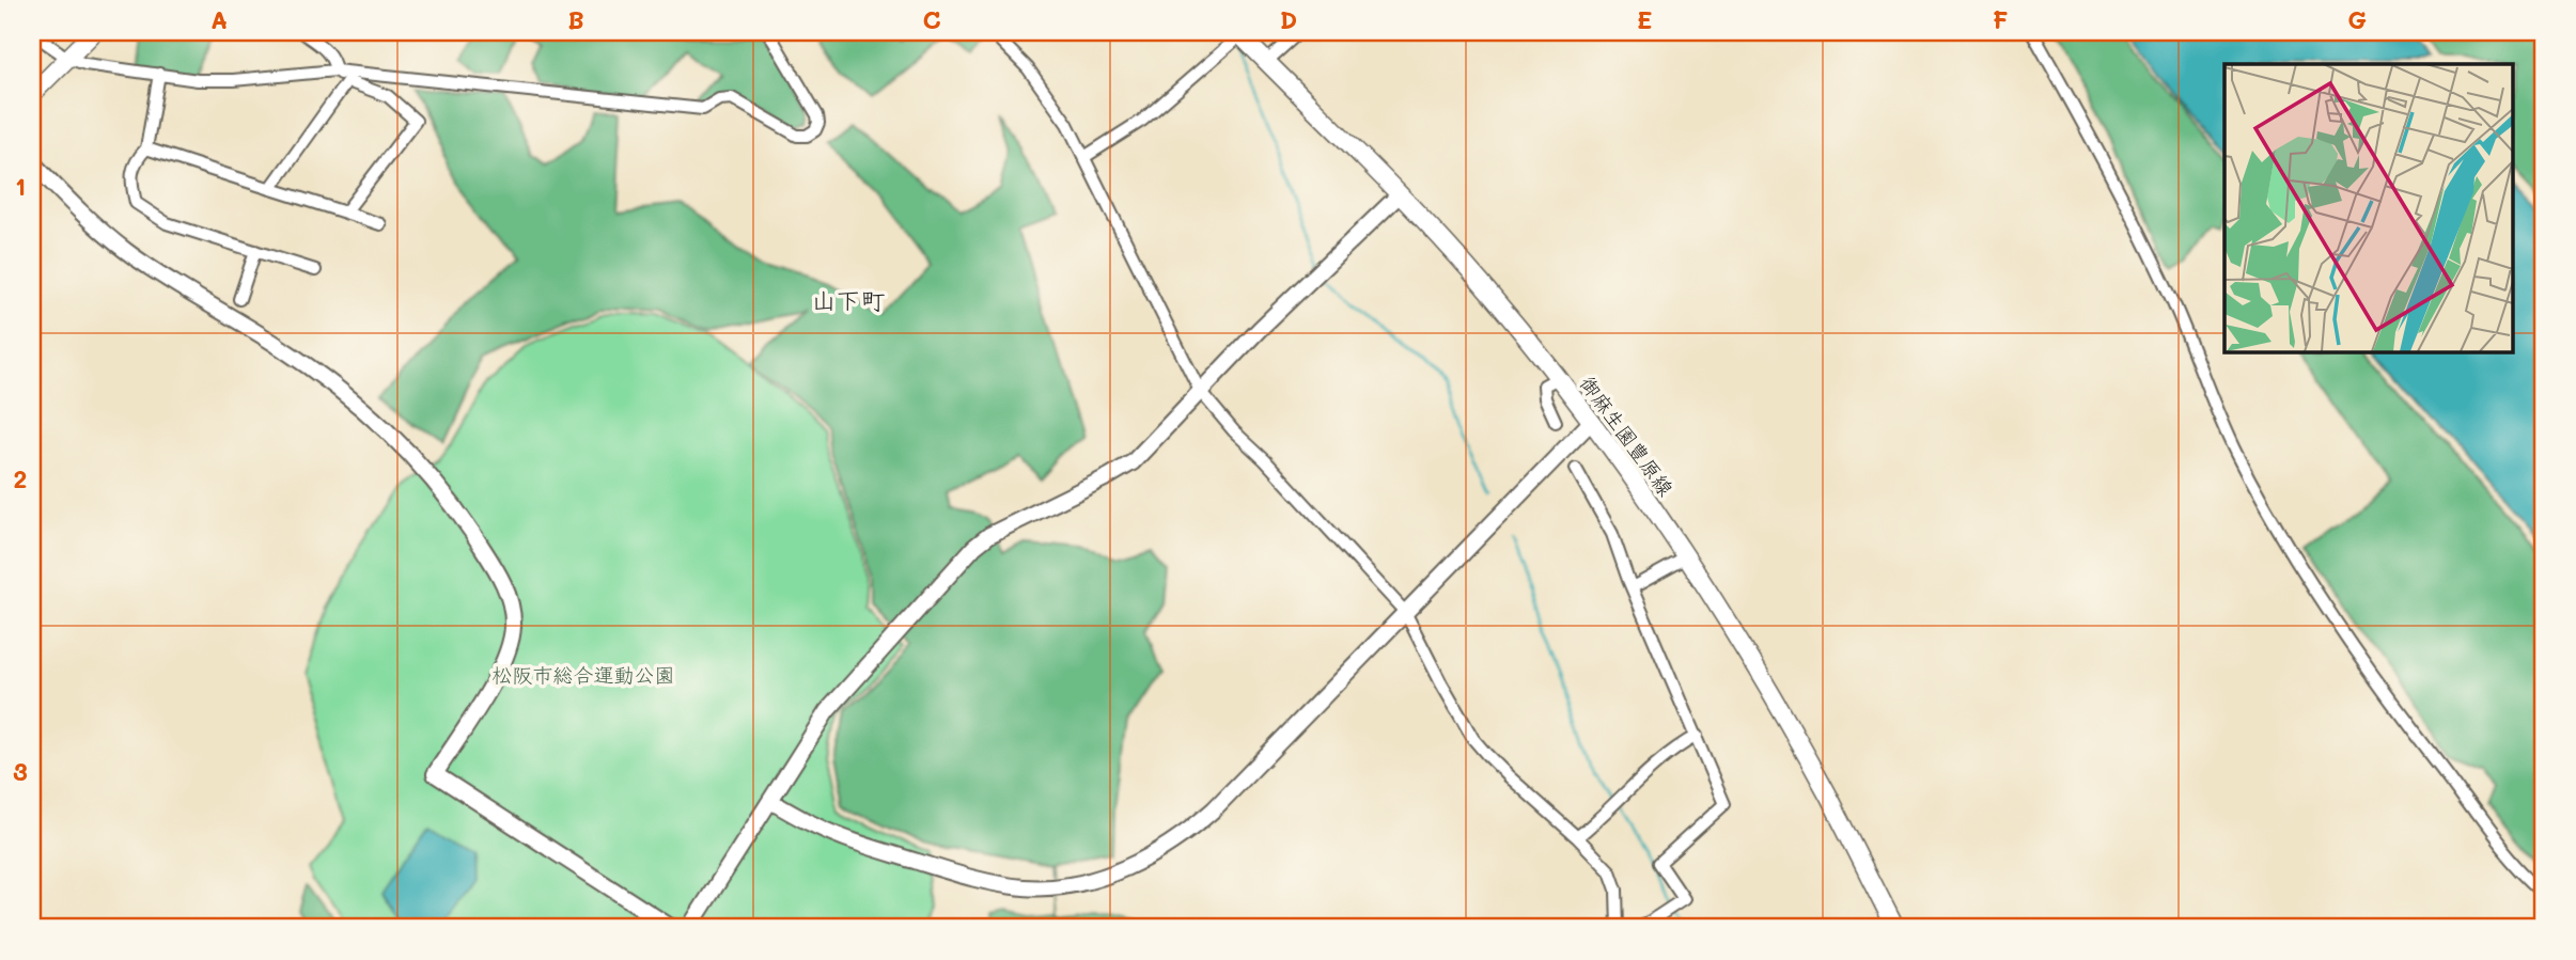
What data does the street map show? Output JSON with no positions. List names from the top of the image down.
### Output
{
  "streets": {
    "main road": ["御麻生園豊原線"]
  },
  "districts": ["山下町"],
  "parks": ["松阪市総合運動公園"],
  "grid": {
    "columns": [
      "A",
      "B",
      "C",
      "D",
      "E",
      "F",
      "G"
    ],
    "rows": ["1", "2", "3"]
  }
}
